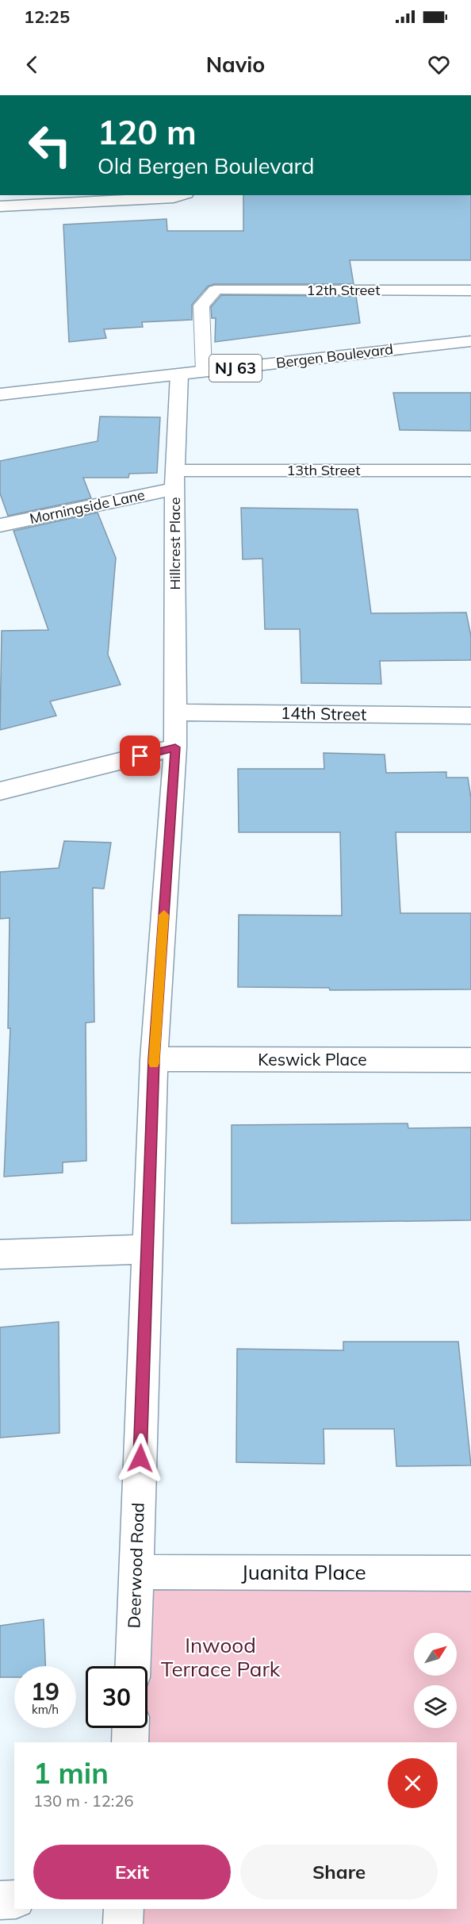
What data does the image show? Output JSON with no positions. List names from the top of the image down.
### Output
{
  "streets": {
    "street": [
      "12th Street",
      "Bergen Boulevard",
      "NJ 63",
      "13th Street",
      "Morningside Lane",
      "Hillcrest Place",
      "14th Street",
      "Keswick Place",
      "Deerwood Road",
      "Juanita Place"
    ]
  },
  "crossings": [
    ["Bergen Boulevard", "Hillcrest Place"],
    ["13th Street", "Morningside Lane"],
    ["13th Street", "Hillcrest Place"],
    ["Morningside Lane", "Hillcrest Place"],
    ["Hillcrest Place", "14th Street"],
    ["Hillcrest Place", "Deerwood Road"],
    ["14th Street", "Deerwood Road"],
    ["Keswick Place", "Deerwood Road"],
    ["Deerwood Road", "Juanita Place"]
  ],
  "parks": ["Inwood Terrace Park"],
  "north": "top right",
  "page": {
    "status": "12:25",
    "header": "Navio",
    "turn": ["120 m", "Old Bergen Boulevard"],
    "speed": "19 km/h",
    "limit": "30",
    "heading": ["1 min", "130 m · 12:26"],
    "buttons": ["Exit", "Share"]
  }
}
